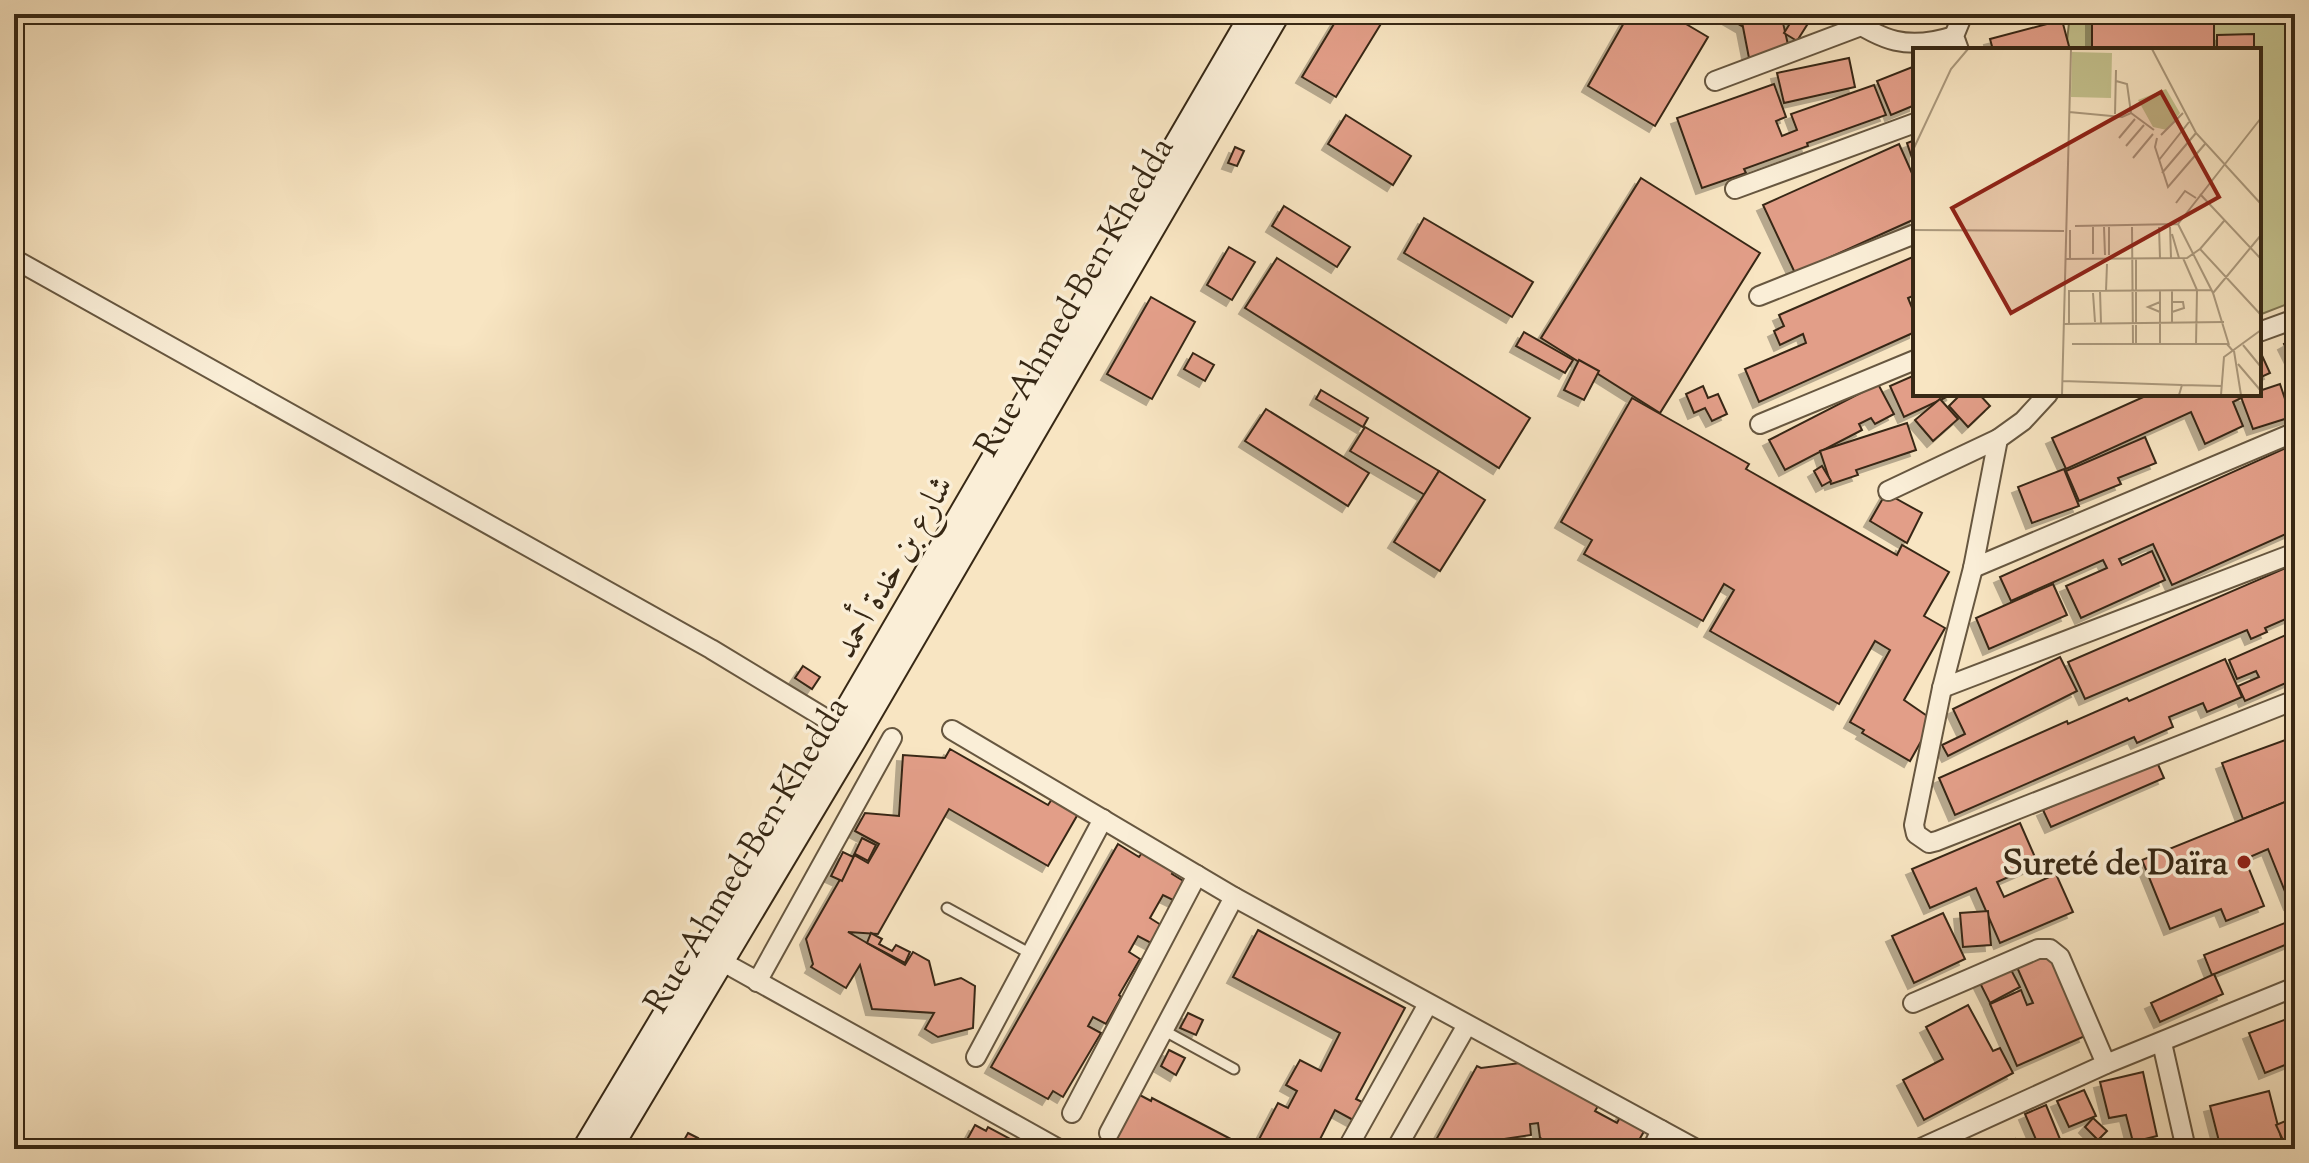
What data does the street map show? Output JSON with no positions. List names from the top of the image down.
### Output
{
  "streets": {
    "main road": ["Rue Ahmed Ben Khedda", "شارع بن خدة أحمد"]
  },
  "places": ["Sureté de Daïra"]
}
